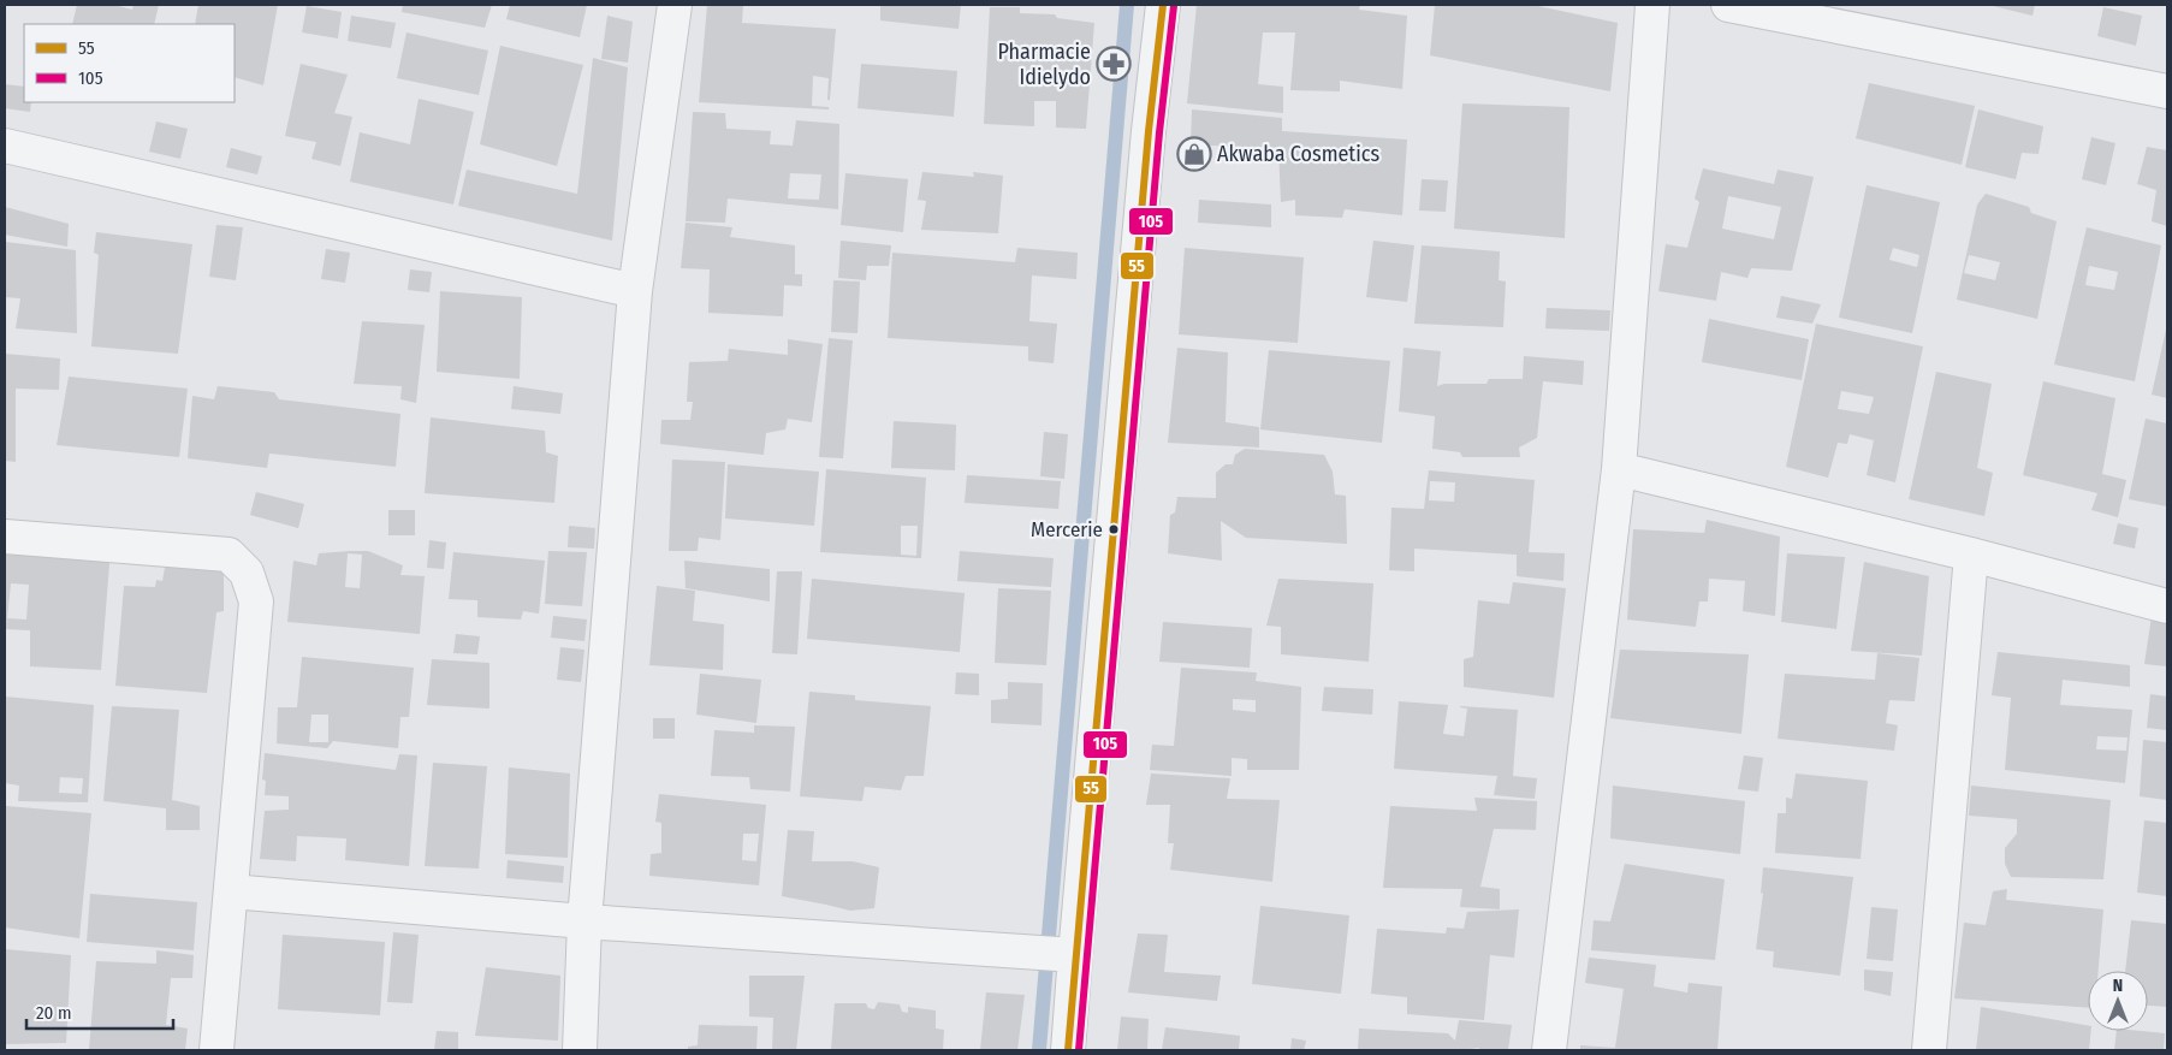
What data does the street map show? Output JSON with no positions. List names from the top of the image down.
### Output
{
  "places": {
    "pharmacy": ["Pharmacie Idielydo"],
    "shop": ["Akwaba Cosmetics"],
    "other": ["Mercerie"]
  },
  "lines": ["transit line 55", "transit line 105"],
  "legend": ["55", "105"],
  "scale_bar": "20 m",
  "north": "top"
}
